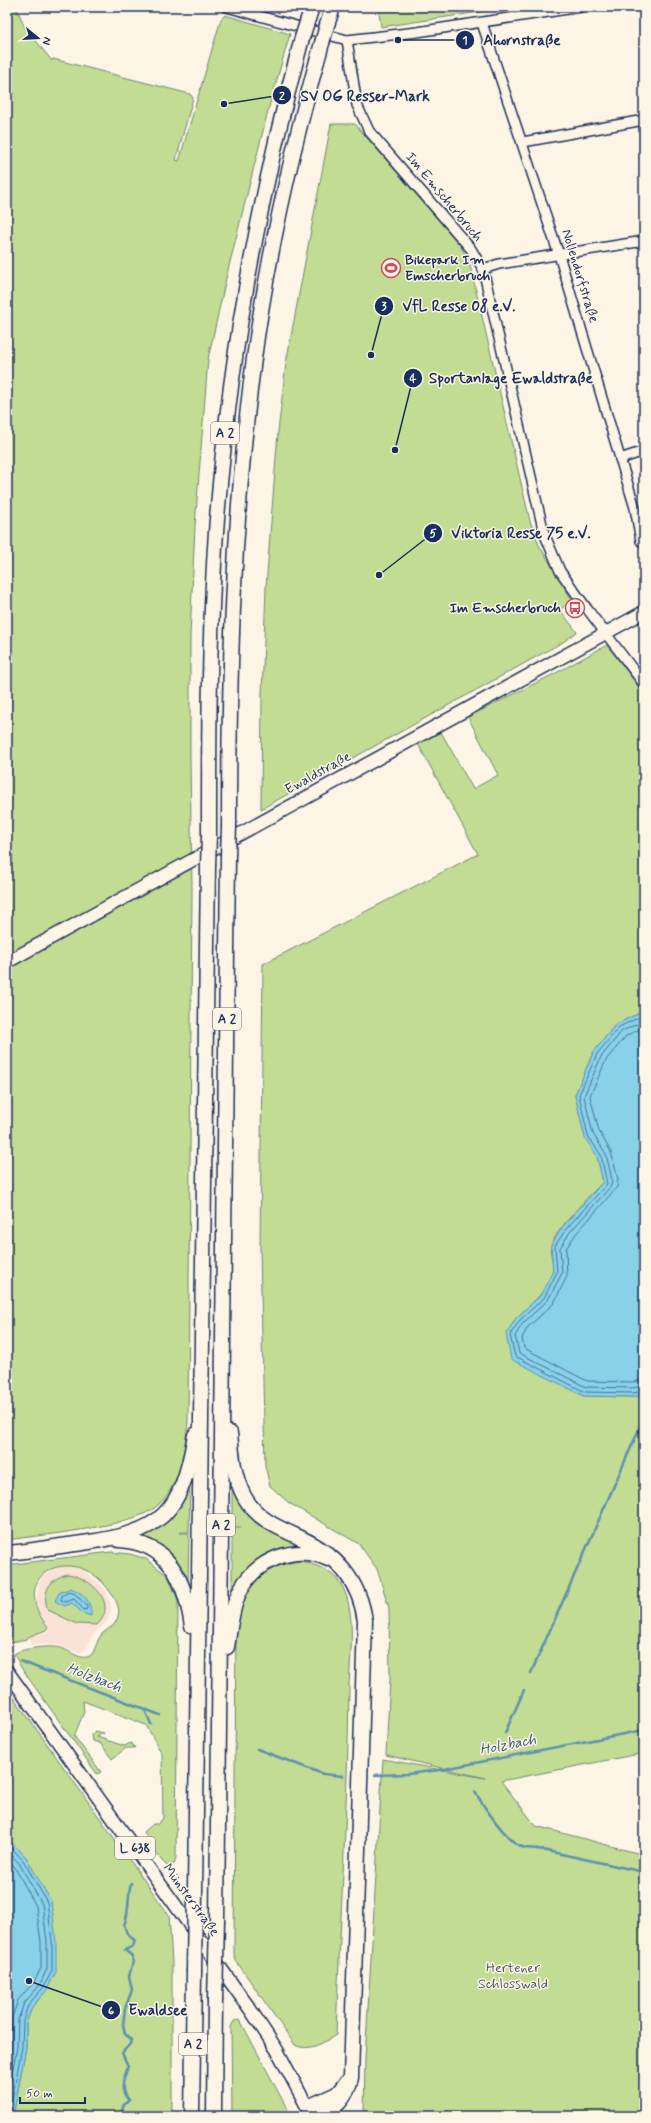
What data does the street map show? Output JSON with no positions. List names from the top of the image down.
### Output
{
  "streets": {
    "highway": ["A 2"],
    "main road": ["Ewaldstraße", "L 638", "Münsterstraße"],
    "street": ["Im Emscherbruch", "Nollendorfstraße"]
  },
  "crossings": [
    ["Im Emscherbruch", "Ewaldstraße"]
  ],
  "water": ["Holzbach"],
  "parks": ["Hertener Schlosswald"],
  "places": {
    "other": [
      "Ahornstraße",
      "SV OG Resser-Mark",
      "VfL Resse 08 e.V.",
      "Sportanlage Ewaldstraße",
      "Viktoria Resse 75 e.V.",
      "Ewaldsee"
    ],
    "sports": ["Bikepark Im Emscherbruch"],
    "bus stop": ["Im Emscherbruch"]
  },
  "scale_bar": "50 m",
  "north": "right"
}
